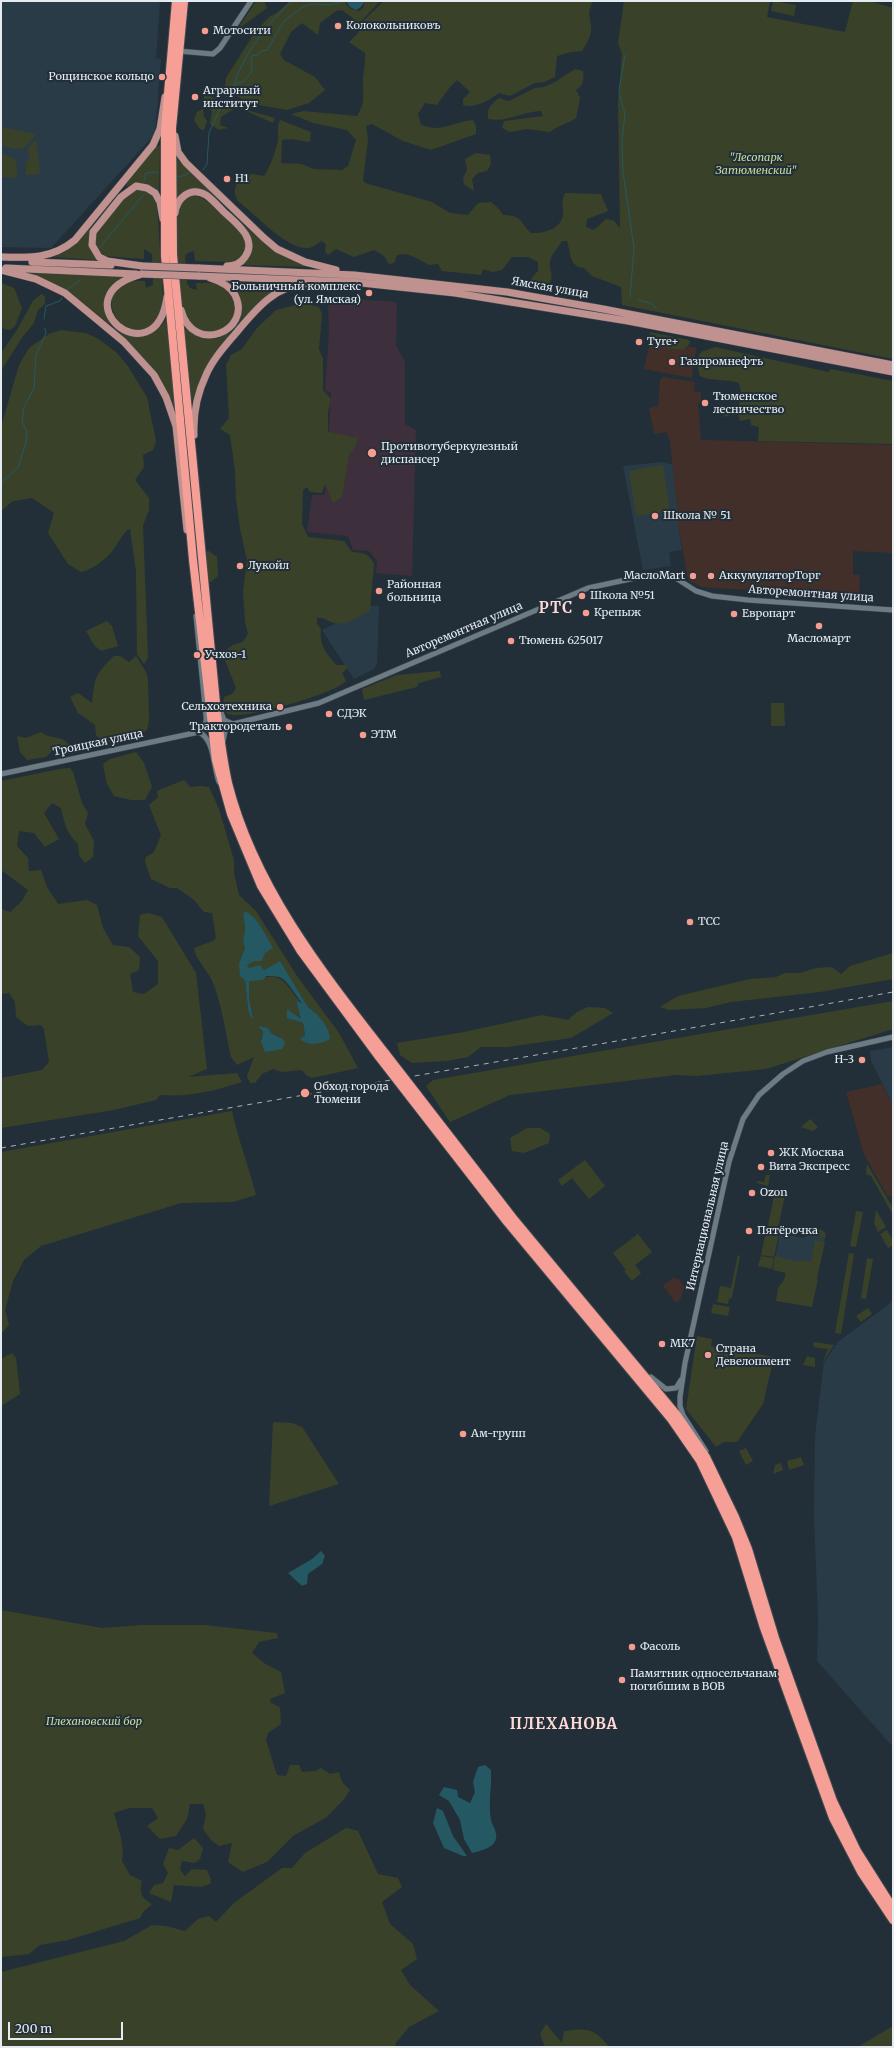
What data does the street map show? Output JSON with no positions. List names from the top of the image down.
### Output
{
  "streets": {
    "main road": ["Ямская улица"],
    "street": ["Авторемонтная улица", "Троицкая улица", "Интернациональная улица"]
  },
  "districts": ["РТС", "ПЛЕХАНОВА"],
  "parks": ["\"Лесопарк Затюменский\"", "Плехановский бор"],
  "places": [
    "Колокольниковъ",
    "Мотосити",
    "Рощинское кольцо",
    "Аграрный институт",
    "Н1",
    "Больничный комплекс (ул. Ямская)",
    "Tyre+",
    "Газпромнефть",
    "Тюменское лесничество",
    "Противотуберкулезный диспансер",
    "Школа № 51",
    "Лукойл",
    "МаслоMart",
    "АккумуляторТорг",
    "Районная больница",
    "Школа №51",
    "Крепыж",
    "Европарт",
    "Масломарт",
    "Тюмень 625017",
    "Учхоз-1",
    "Сельхозтехника",
    "СДЭК",
    "Трактородеталь",
    "ЭТМ",
    "ТСС",
    "Н-3",
    "Обход города Тюмени",
    "ЖК Москва",
    "Вита Экспресс",
    "Ozon",
    "Пятёрочка",
    "МК7",
    "Страна Девелопмент",
    "Ам-групп",
    "Фасоль",
    "Памятник односельчанам погибшим в ВОВ"
  ],
  "scale_bar": "200 m"
}
